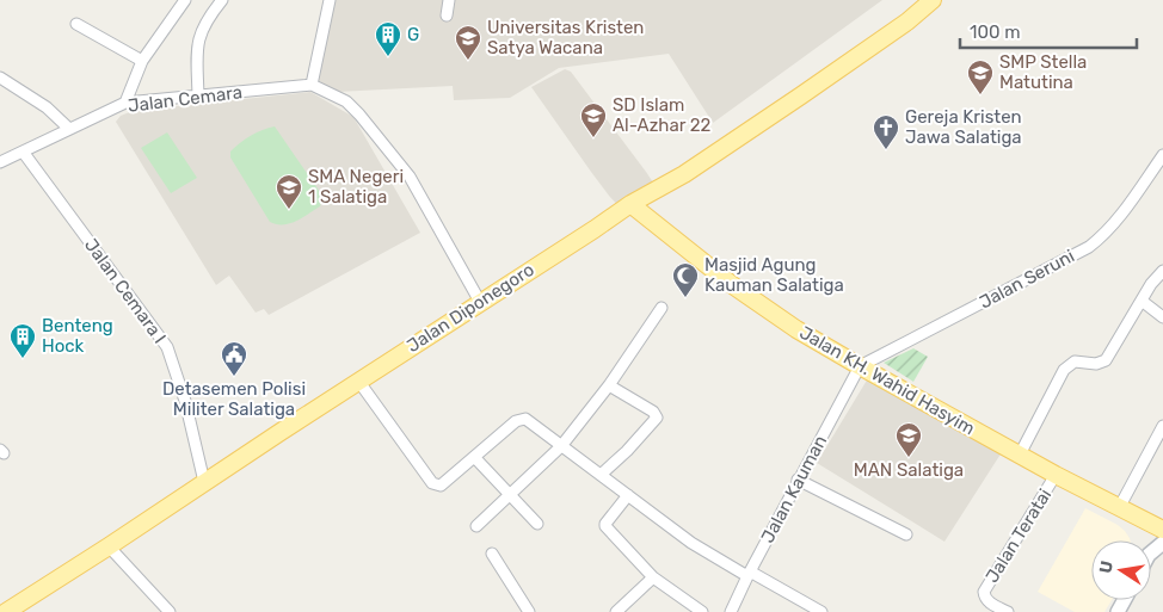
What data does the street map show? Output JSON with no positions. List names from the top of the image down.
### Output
{
  "streets": {
    "main road": ["Jalan Diponegoro", "Jalan KH. Wahid Hasyim"],
    "street": [
      "Jalan Cemara",
      "Jalan Seruni",
      "Jalan Cemara I",
      "Jalan Kauman",
      "Jalan Teratai"
    ]
  },
  "crossings": [
    ["Jalan Cemara", "Jalan Cemara I"],
    ["Jalan Seruni", "Jalan KH. Wahid Hasyim"],
    ["Jalan Seruni", "Jalan Kauman"],
    ["Jalan Cemara I", "Jalan Diponegoro"],
    ["Jalan Diponegoro", "Jalan KH. Wahid Hasyim"],
    ["Jalan KH. Wahid Hasyim", "Jalan Kauman"],
    ["Jalan KH. Wahid Hasyim", "Jalan Teratai"]
  ],
  "places": {
    "building": ["G", "Benteng Hock"],
    "school or university": [
      "Universitas Kristen Satya Wacana",
      "SMP Stella Matutina",
      "SD Islam Al-Azhar 22",
      "SMA Negeri 1 Salatiga",
      "MAN Salatiga"
    ],
    "church": ["Gereja Kristen Jawa Salatiga"],
    "mosque": ["Masjid Agung Kauman Salatiga"],
    "public building": ["Detasemen Polisi Militer Salatiga"]
  },
  "scale_bar": "100 m",
  "north": "left"
}
